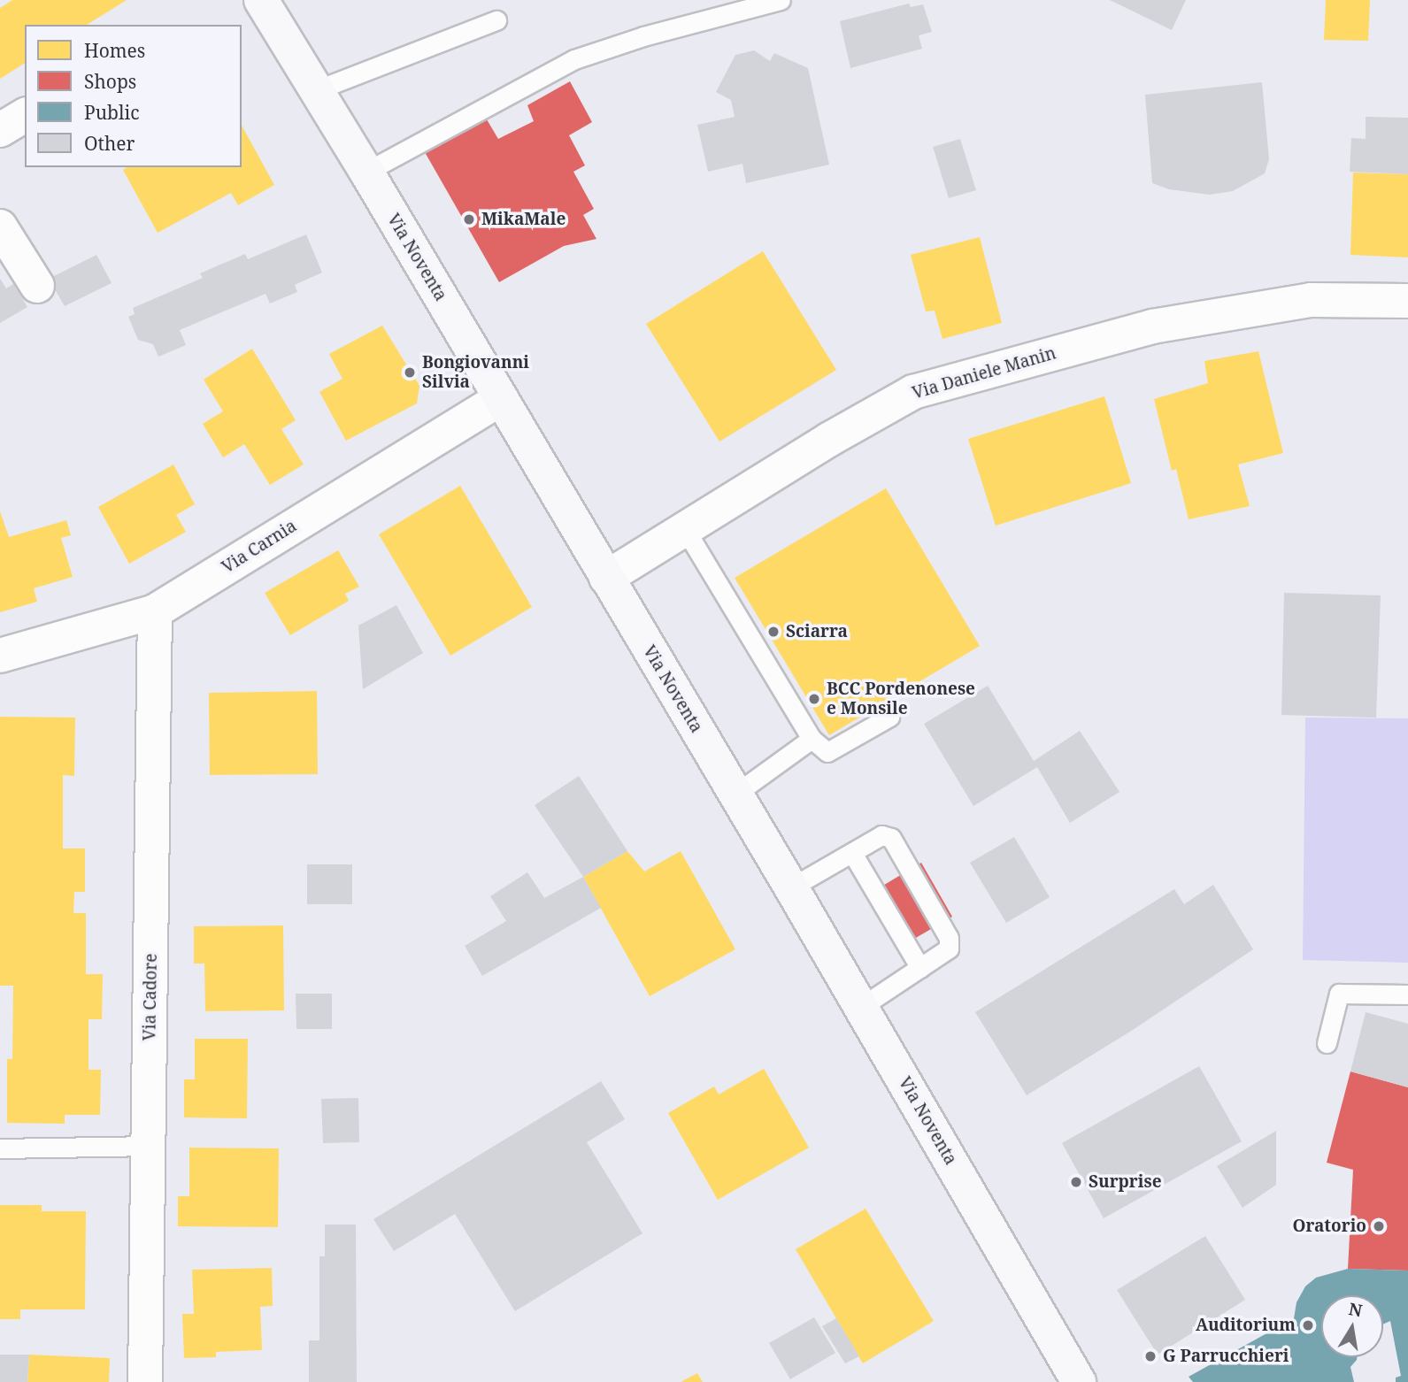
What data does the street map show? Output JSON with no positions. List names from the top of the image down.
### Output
{
  "streets": {
    "street": [
      "Via Noventa",
      "Via Daniele Manin",
      "Via Carnia",
      "Via Cadore"
    ]
  },
  "crossings": [
    ["Via Noventa", "Via Daniele Manin"],
    ["Via Noventa", "Via Carnia"],
    ["Via Carnia", "Via Cadore"]
  ],
  "places": [
    "MikaMale",
    "Bongiovanni Silvia",
    "Sciarra",
    "BCC Pordenonese e Monsile",
    "Surprise",
    "Oratorio",
    "Auditorium",
    "G Parrucchieri"
  ],
  "legend": [
    "Homes",
    "Shops",
    "Public",
    "Other"
  ],
  "north": "top"
}
